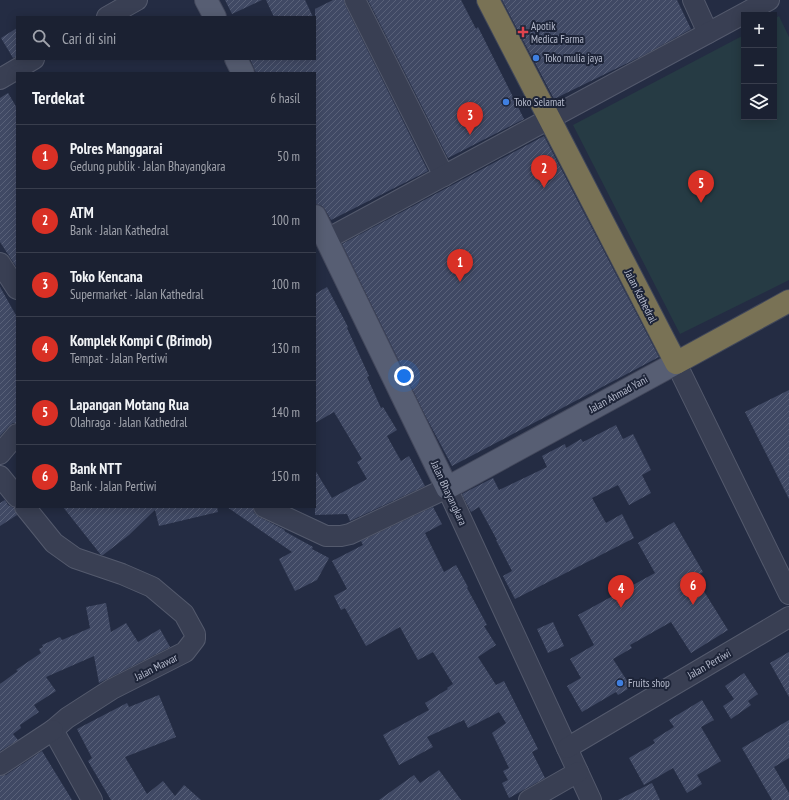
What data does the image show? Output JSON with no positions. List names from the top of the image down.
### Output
{
  "streets": {
    "highway": ["Jalan Kathedral", "Jalan Ahmad Yani"],
    "main road": ["Jalan Bhayangkara"],
    "street": ["Jalan Pertiwi", "Jalan Mawar"]
  },
  "crossings": [
    ["Jalan Kathedral", "Jalan Ahmad Yani"],
    ["Jalan Ahmad Yani", "Jalan Bhayangkara"],
    ["Jalan Bhayangkara", "Jalan Pertiwi"]
  ],
  "places": {
    "health": ["Apotik Medica Farma"],
    "other": ["Toko mulia jaya", "Toko Selamat", "Fruits shop"]
  },
  "page": {
    "map_buttons": ["+", "−"],
    "search": "Cari di sini",
    "heading": ["Terdekat", "6 hasil"],
    "pins": [
      "3",
      "2",
      "5",
      "1",
      "6",
      "4"
    ],
    "list": [
      {
        "mark": "1",
        "name": "Polres Manggarai",
        "note": "Gedung publik · Jalan Bhayangkara",
        "value": "50 m"
      },
      {
        "mark": "2",
        "name": "ATM",
        "note": "Bank · Jalan Kathedral",
        "value": "100 m"
      },
      {
        "mark": "3",
        "name": "Toko Kencana",
        "note": "Supermarket · Jalan Kathedral",
        "value": "100 m"
      },
      {
        "mark": "4",
        "name": "Komplek Kompi C (Brimob)",
        "note": "Tempat · Jalan Pertiwi",
        "value": "130 m"
      },
      {
        "mark": "5",
        "name": "Lapangan Motang Rua",
        "note": "Olahraga · Jalan Kathedral",
        "value": "140 m"
      },
      {
        "mark": "6",
        "name": "Bank NTT",
        "note": "Bank · Jalan Pertiwi",
        "value": "150 m"
      }
    ]
  }
}
